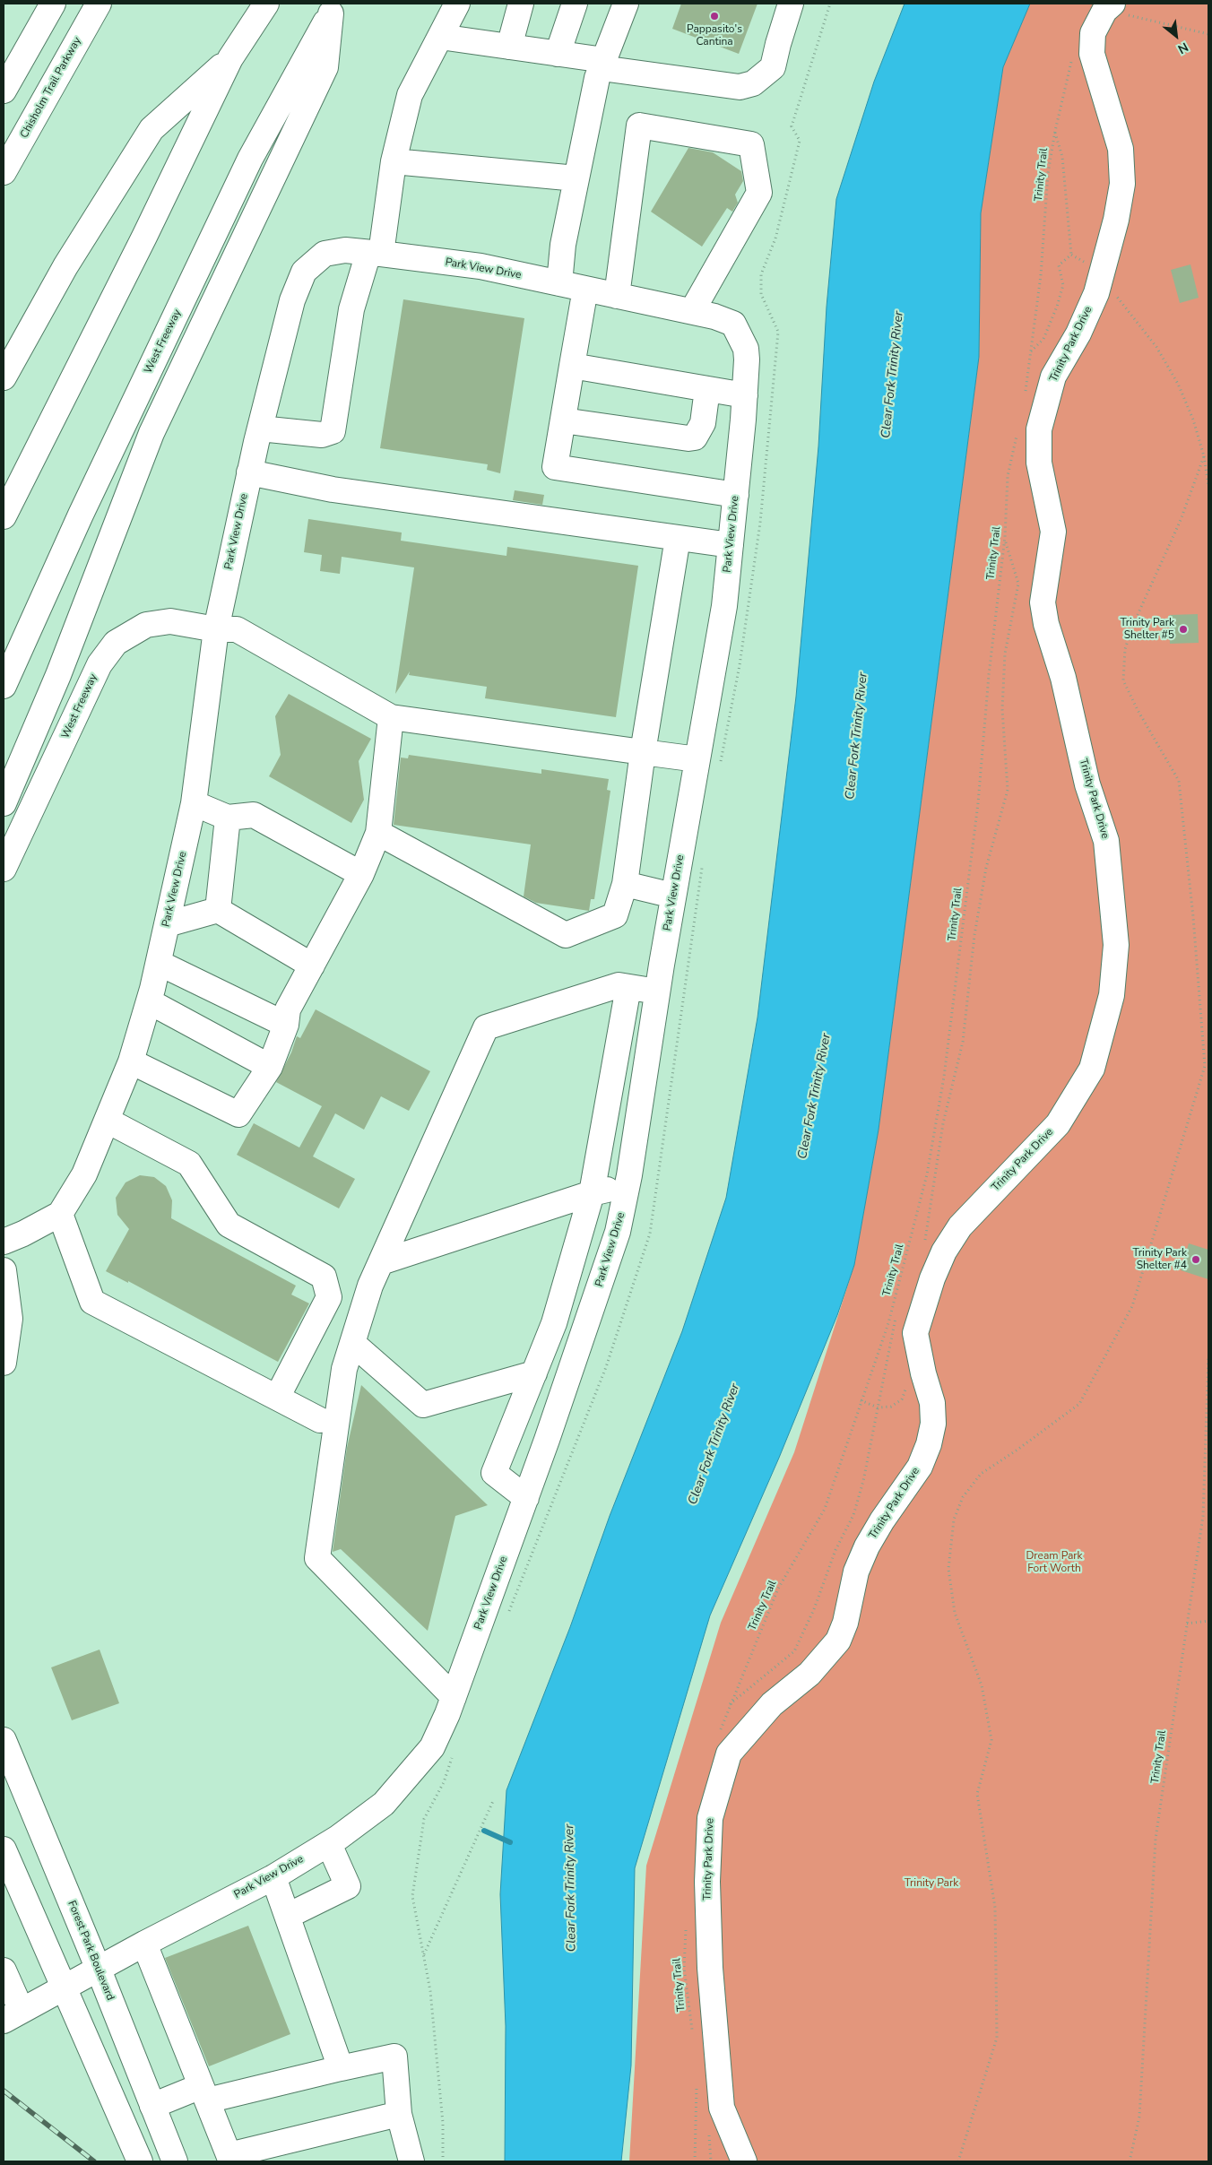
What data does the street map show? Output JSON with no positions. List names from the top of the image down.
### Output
{
  "streets": {
    "main road": [
      "Chisholm Trail Parkway",
      "Park View Drive",
      "West Freeway",
      "Trinity Park Drive",
      "Forest Park Boulevard"
    ],
    "path": ["Trinity Trail"]
  },
  "crossings": [
    ["Park View Drive", "West Freeway"],
    ["Park View Drive", "Forest Park Boulevard"]
  ],
  "water": ["Clear Fork Trinity River"],
  "parks": ["Dream Park Fort Worth", "Trinity Park"],
  "places": ["Pappasito's Cantina", "Trinity Park Shelter #5", "Trinity Park Shelter #4"],
  "north": "bottom right"
}
